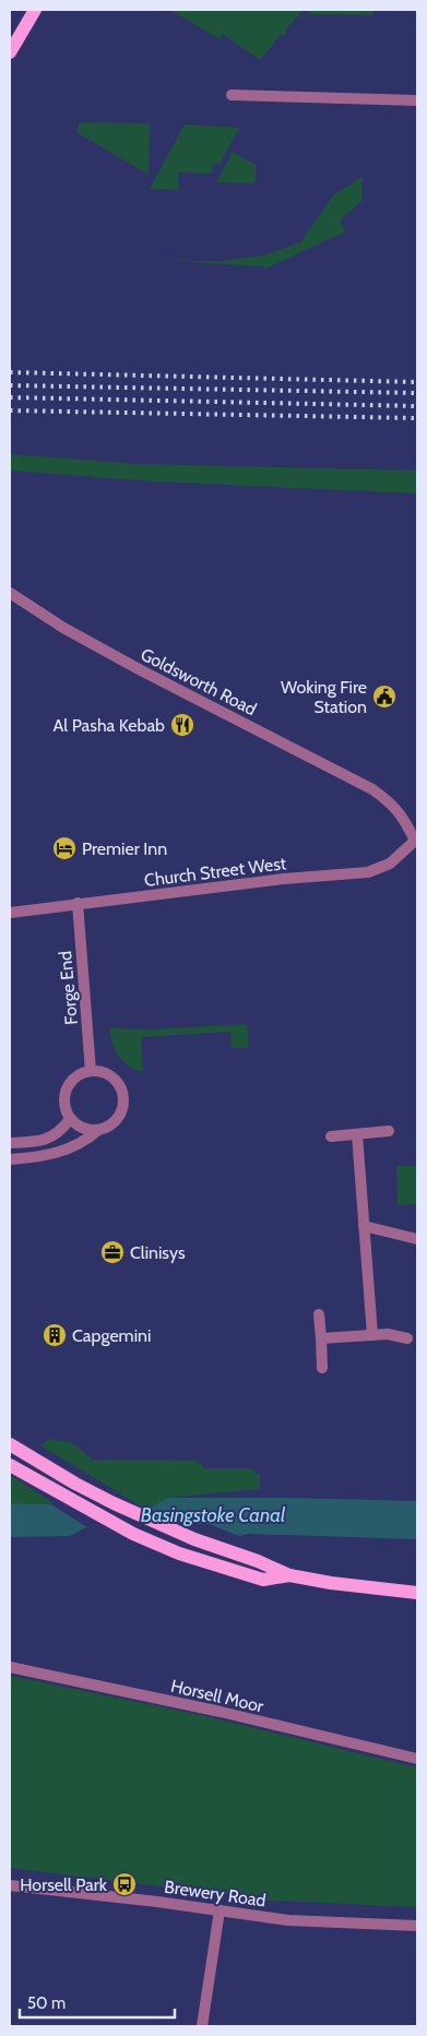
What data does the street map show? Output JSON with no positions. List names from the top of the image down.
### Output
{
  "streets": {
    "street": [
      "Goldsworth Road",
      "Church Street West",
      "Forge End",
      "Horsell Moor",
      "Brewery Road"
    ]
  },
  "crossings": [
    ["Goldsworth Road", "Church Street West"],
    ["Church Street West", "Forge End"]
  ],
  "water": ["Basingstoke Canal"],
  "places": {
    "public building": ["Woking Fire Station"],
    "restaurant": ["Al Pasha Kebab"],
    "hotel": ["Premier Inn"],
    "office": ["Clinisys"],
    "building": ["Capgemini"],
    "bus stop": ["Horsell Park"]
  },
  "scale_bar": "50 m"
}
